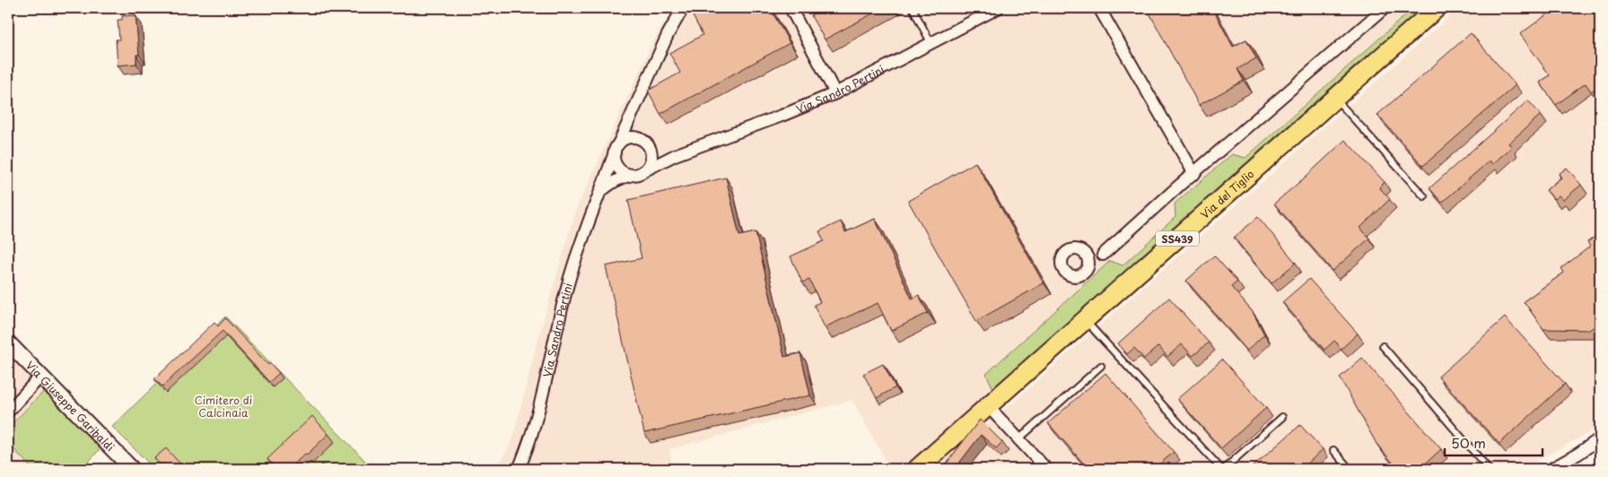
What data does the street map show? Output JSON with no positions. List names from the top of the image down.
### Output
{
  "streets": {
    "main road": ["Via del Tiglio", "SS439"],
    "street": ["Via Sandro Pertini", "Via Giuseppe Garibaldi"]
  },
  "parks": ["Cimitero di Calcinaia"],
  "scale_bar": "50 m"
}
